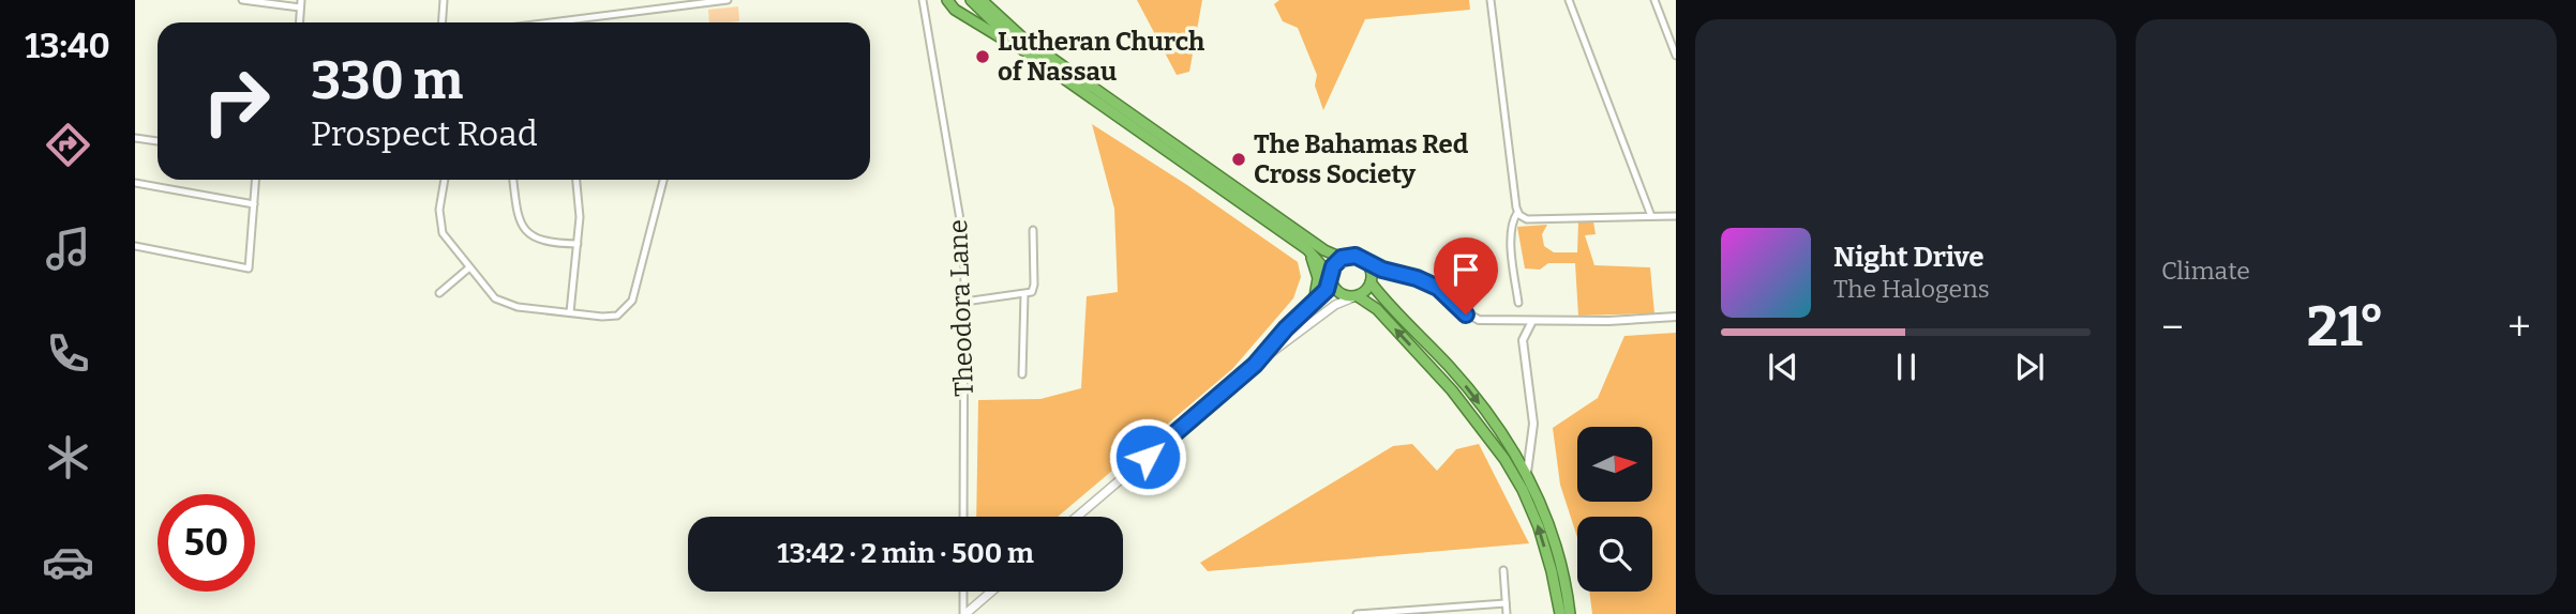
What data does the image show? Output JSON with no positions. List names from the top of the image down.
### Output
{
  "streets": {
    "street": ["Theodora Lane"]
  },
  "places": ["Lutheran Church of Nassau", "The Bahamas Red Cross Society"],
  "north": "right",
  "page": {
    "tabs": "13:40",
    "tile": "Climate",
    "turn": ["330 m", "Prospect Road"],
    "song": ["Night Drive", "The Halogens"],
    "heat": ["−", "21°", "+"],
    "limit": "50",
    "trip": "13:42 · 2 min · 500 m"
  }
}
